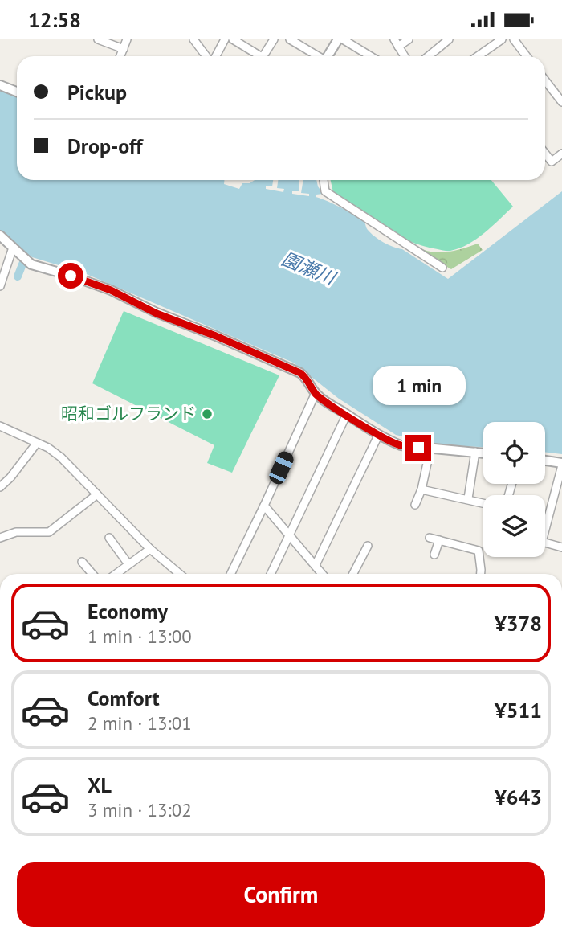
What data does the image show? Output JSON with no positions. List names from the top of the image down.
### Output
{
  "water": ["園瀬川"],
  "places": ["昭和ゴルフランド"],
  "page": {
    "status": "12:58",
    "banner": ["Pickup", "Drop-off"],
    "bubble": "1 min",
    "list": [
      {
        "name": "Economy",
        "note": "1 min · 13:00",
        "value": "¥378"
      },
      {
        "name": "Comfort",
        "note": "2 min · 13:01",
        "value": "¥511"
      },
      {
        "name": "XL",
        "note": "3 min · 13:02",
        "value": "¥643"
      }
    ],
    "buttons": "Confirm"
  }
}
